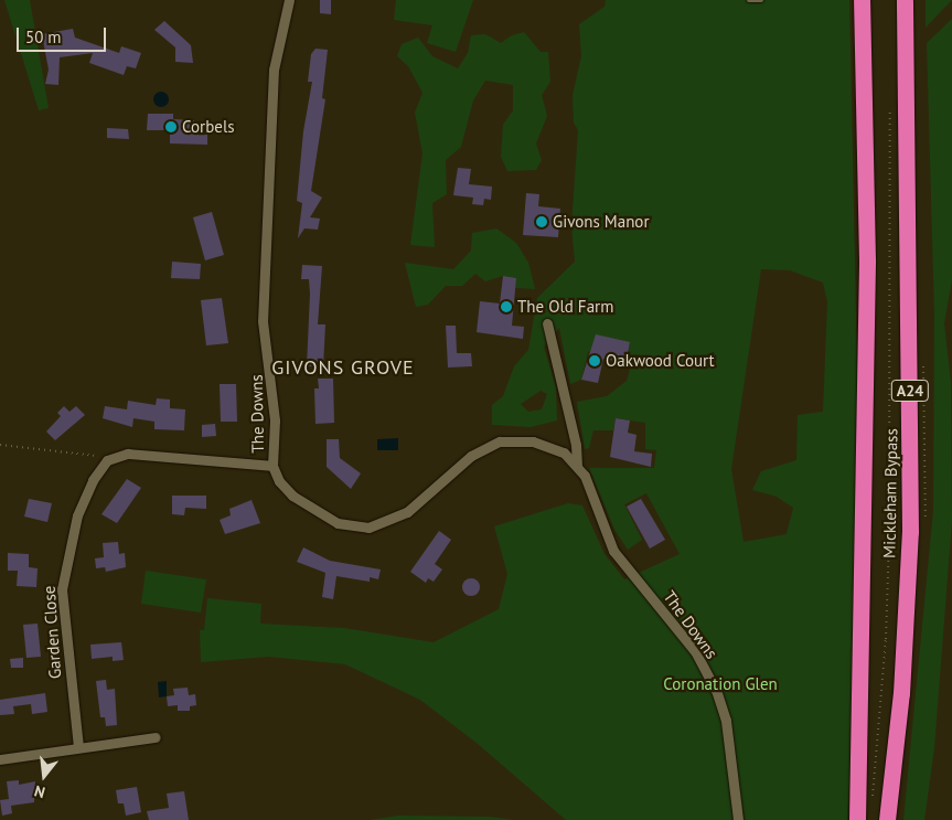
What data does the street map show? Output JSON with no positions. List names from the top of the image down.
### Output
{
  "streets": {
    "highway": ["A24", "Mickleham Bypass"],
    "street": ["The Downs", "Garden Close"]
  },
  "districts": ["GIVONS GROVE"],
  "parks": ["Coronation Glen"],
  "places": [
    "Corbels",
    "Givons Manor",
    "The Old Farm",
    "Oakwood Court"
  ],
  "scale_bar": "50 m",
  "north": "bottom"
}
